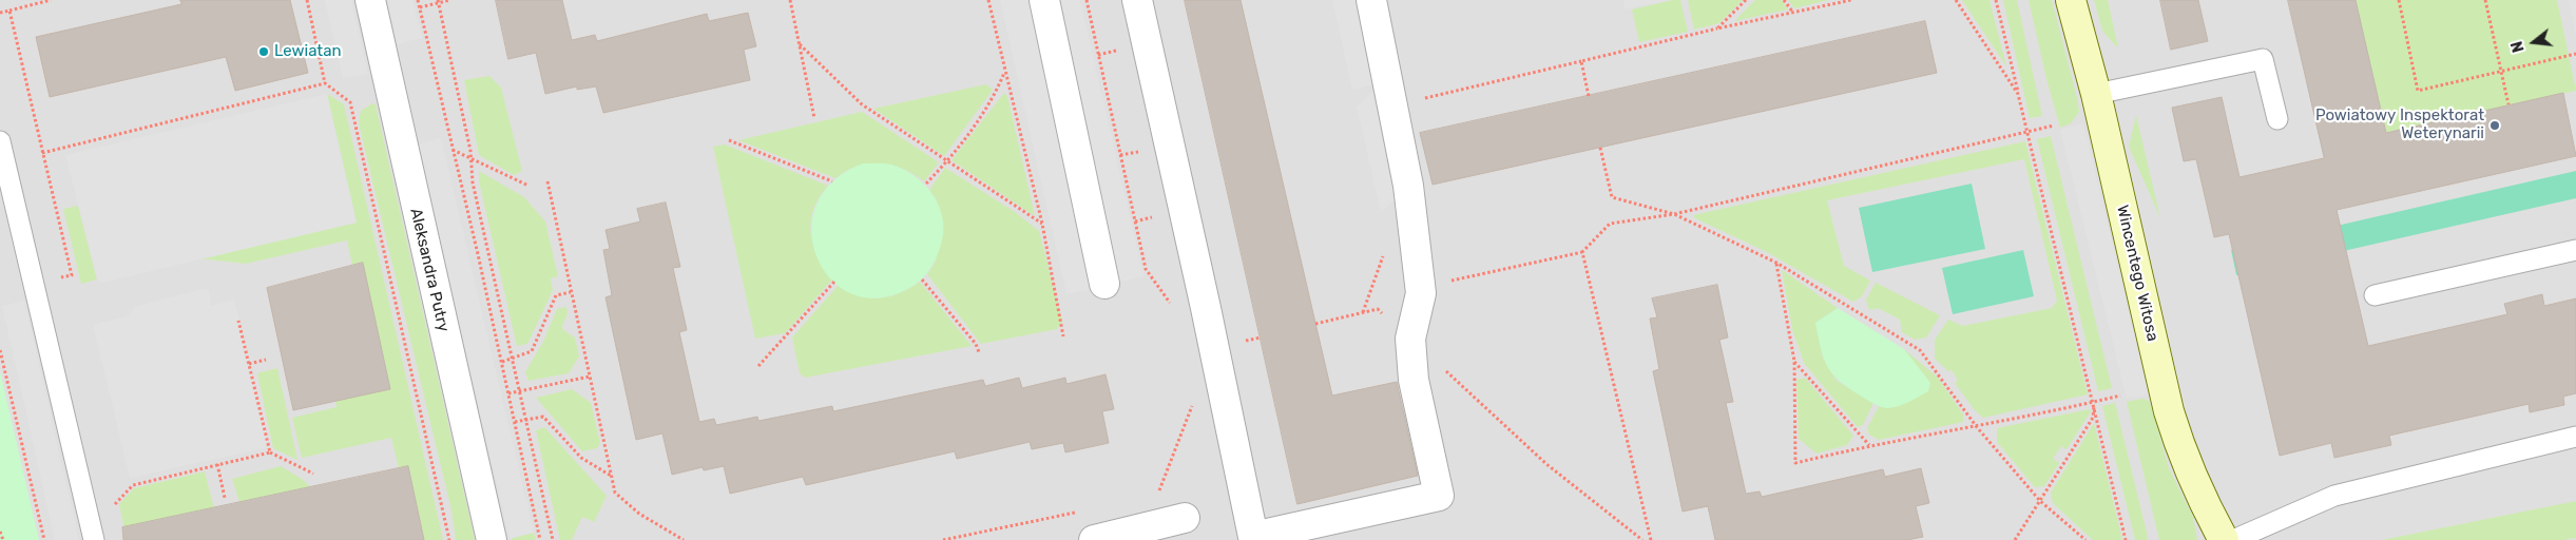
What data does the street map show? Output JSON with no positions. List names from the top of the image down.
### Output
{
  "streets": {
    "street": ["Aleksandra Putry", "Wincentego Witosa"]
  },
  "places": ["Lewiatan", "Powiatowy Inspektorat Weterynarii"],
  "north": "left"
}
